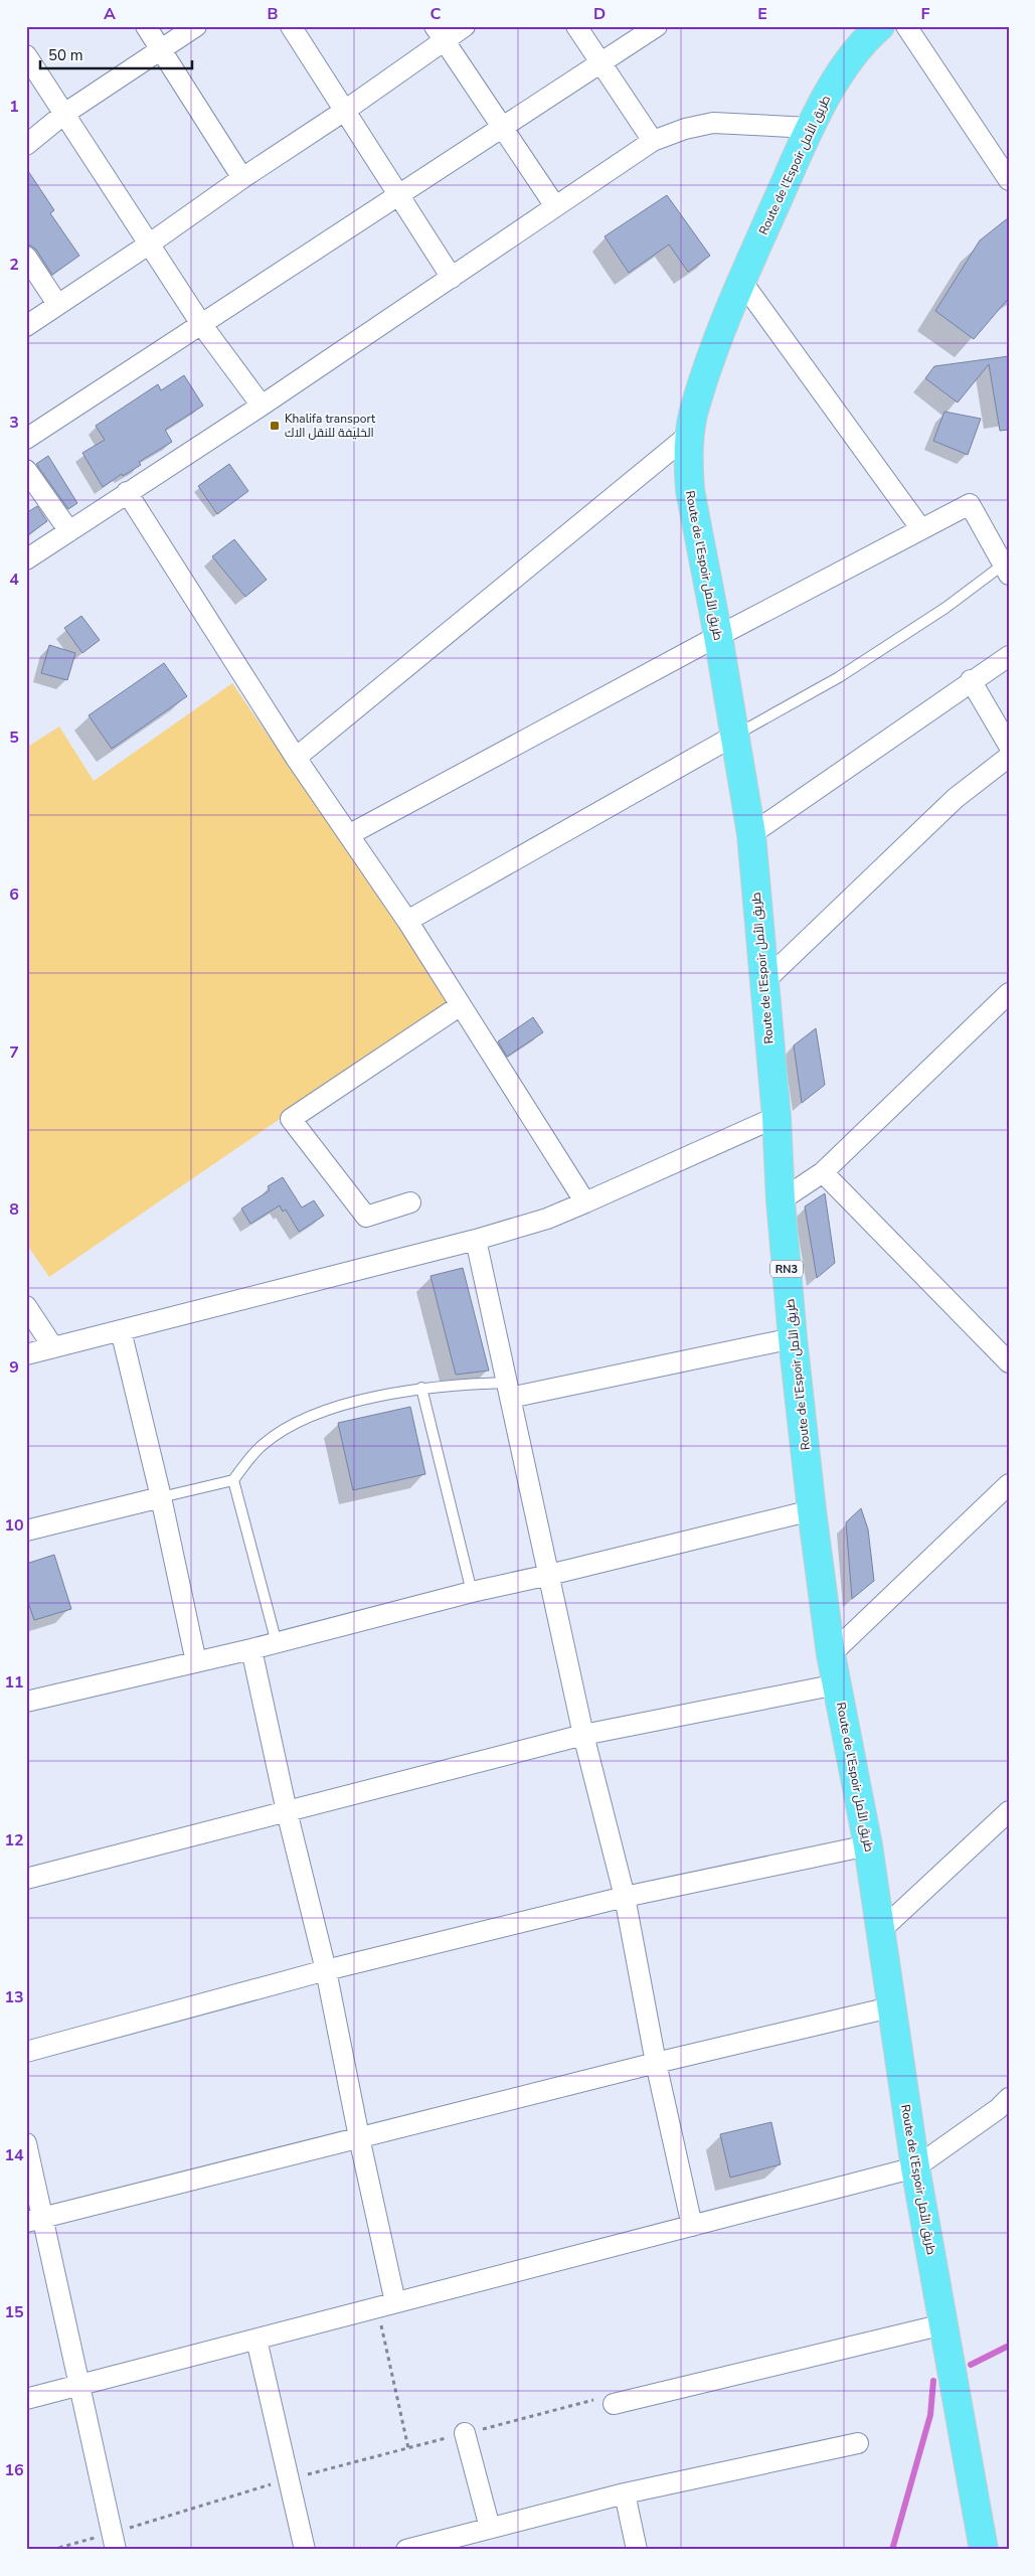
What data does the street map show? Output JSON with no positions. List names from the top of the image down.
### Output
{
  "streets": {
    "highway": ["Route de l’Espoir طريق الأمل", "RN3"]
  },
  "places": {
    "transit": ["Khalifa transport الخليفة للنقل الاك"]
  },
  "scale_bar": "50 m",
  "grid": {
    "columns": [
      "A",
      "B",
      "C",
      "D",
      "E",
      "F"
    ],
    "rows": [
      "1",
      "2",
      "3",
      "4",
      "5",
      "6",
      "7",
      "8",
      "9",
      "10",
      "11",
      "12",
      "13",
      "14",
      "15",
      "16"
    ]
  }
}
